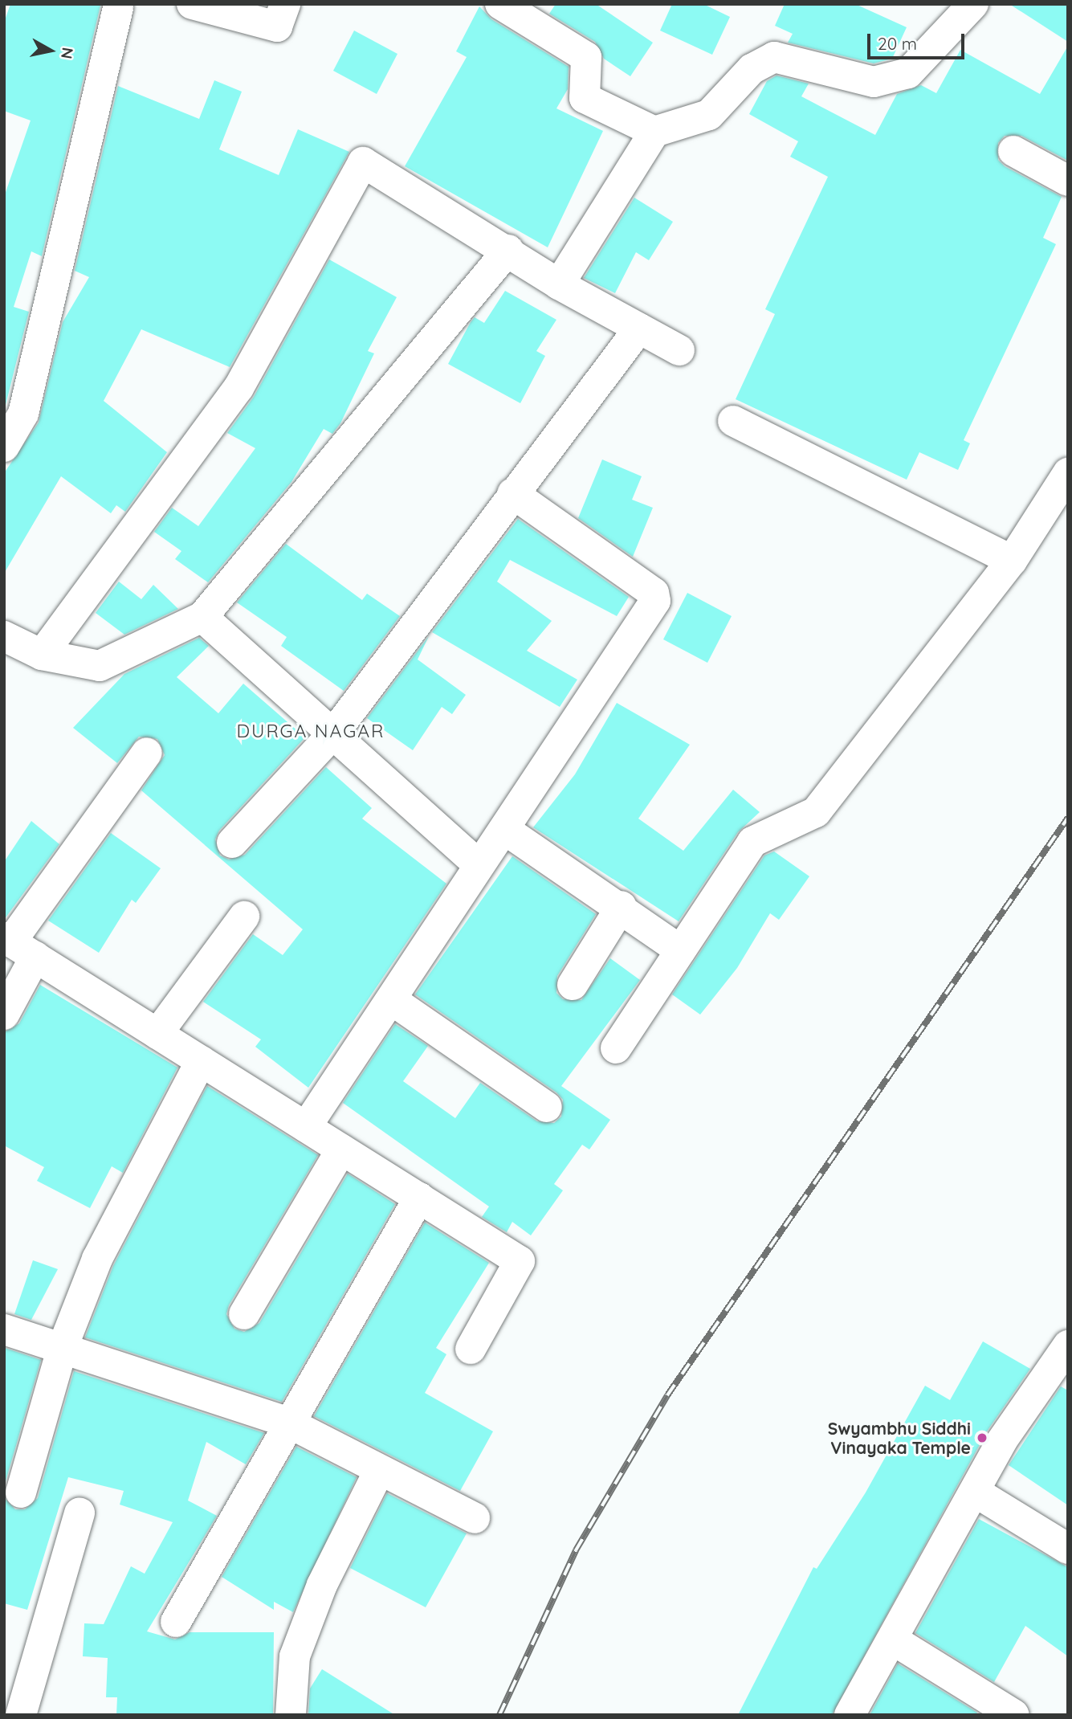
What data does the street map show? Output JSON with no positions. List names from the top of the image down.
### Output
{
  "districts": ["DURGA NAGAR"],
  "places": ["Swyambhu Siddhi Vinayaka Temple"],
  "scale_bar": "20 m",
  "north": "right"
}
